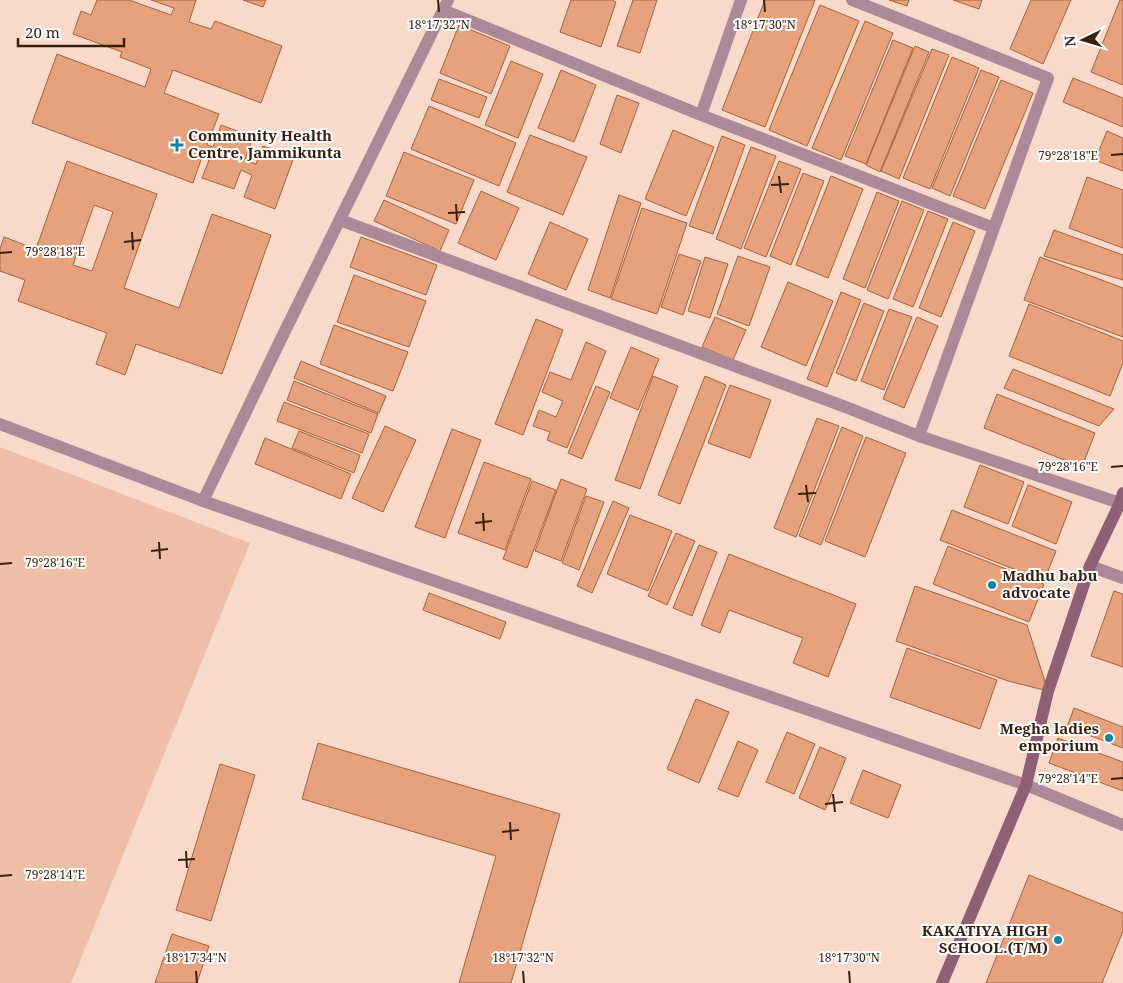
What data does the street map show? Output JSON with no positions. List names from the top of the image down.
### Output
{
  "places": {
    "health": ["Community Health Centre, Jammikunta"],
    "other": ["Madhu babu advocate", "Megha ladies emporium", "KAKATIYA HIGH SCHOOL.(T/M)"]
  },
  "scale_bar": "20 m",
  "north": "left",
  "coordinates": [
    "18°17'32\"N",
    "18°17'30\"N",
    "79°28'18\"E",
    "79°28'16\"E",
    "79°28'14\"E",
    "18°17'34\"N"
  ]
}
